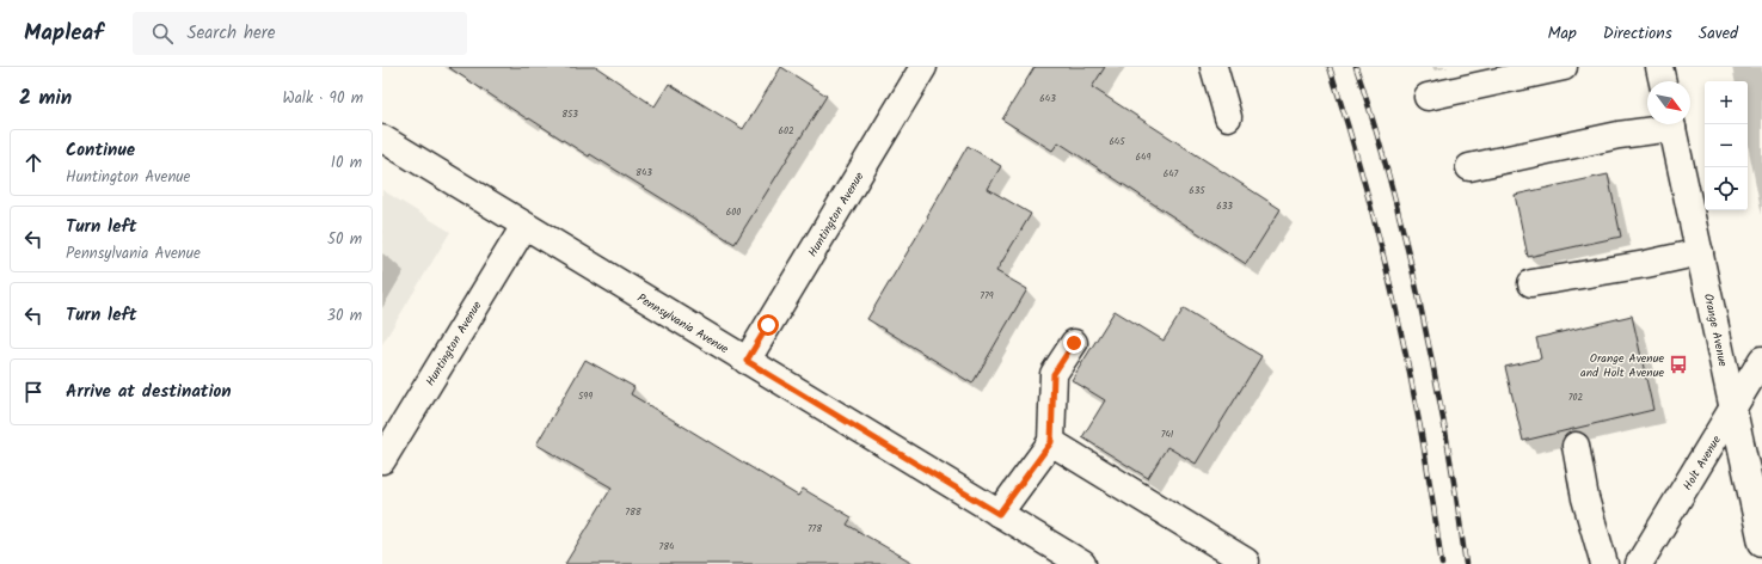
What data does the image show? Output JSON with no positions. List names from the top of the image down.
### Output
{
  "streets": {
    "street": [
      "Huntington Avenue",
      "Pennsylvania Avenue",
      "Orange Avenue",
      "Holt Avenue"
    ]
  },
  "crossings": [
    ["Huntington Avenue", "Pennsylvania Avenue"],
    ["Orange Avenue", "Holt Avenue"]
  ],
  "places": {
    "bus stop": ["Orange Avenue and Holt Avenue"]
  },
  "house_numbers": [
    "643",
    "853",
    "602",
    "645",
    "649",
    "843",
    "647",
    "635",
    "633",
    "600",
    "779",
    "599",
    "702",
    "741",
    "788",
    "778",
    "784"
  ],
  "north": "bottom right",
  "page": {
    "header": "Mapleaf",
    "search": "Search here",
    "nav": ["Map", "Directions", "Saved"],
    "heading": ["2 min", "Walk · 90 m"],
    "map_buttons": ["+", "−"],
    "list": [
      ["Continue", "Huntington Avenue", "10 m"],
      ["Turn left", "Pennsylvania Avenue", "50 m"],
      ["Turn left", "30 m"],
      "Arrive at destination"
    ]
  }
}
